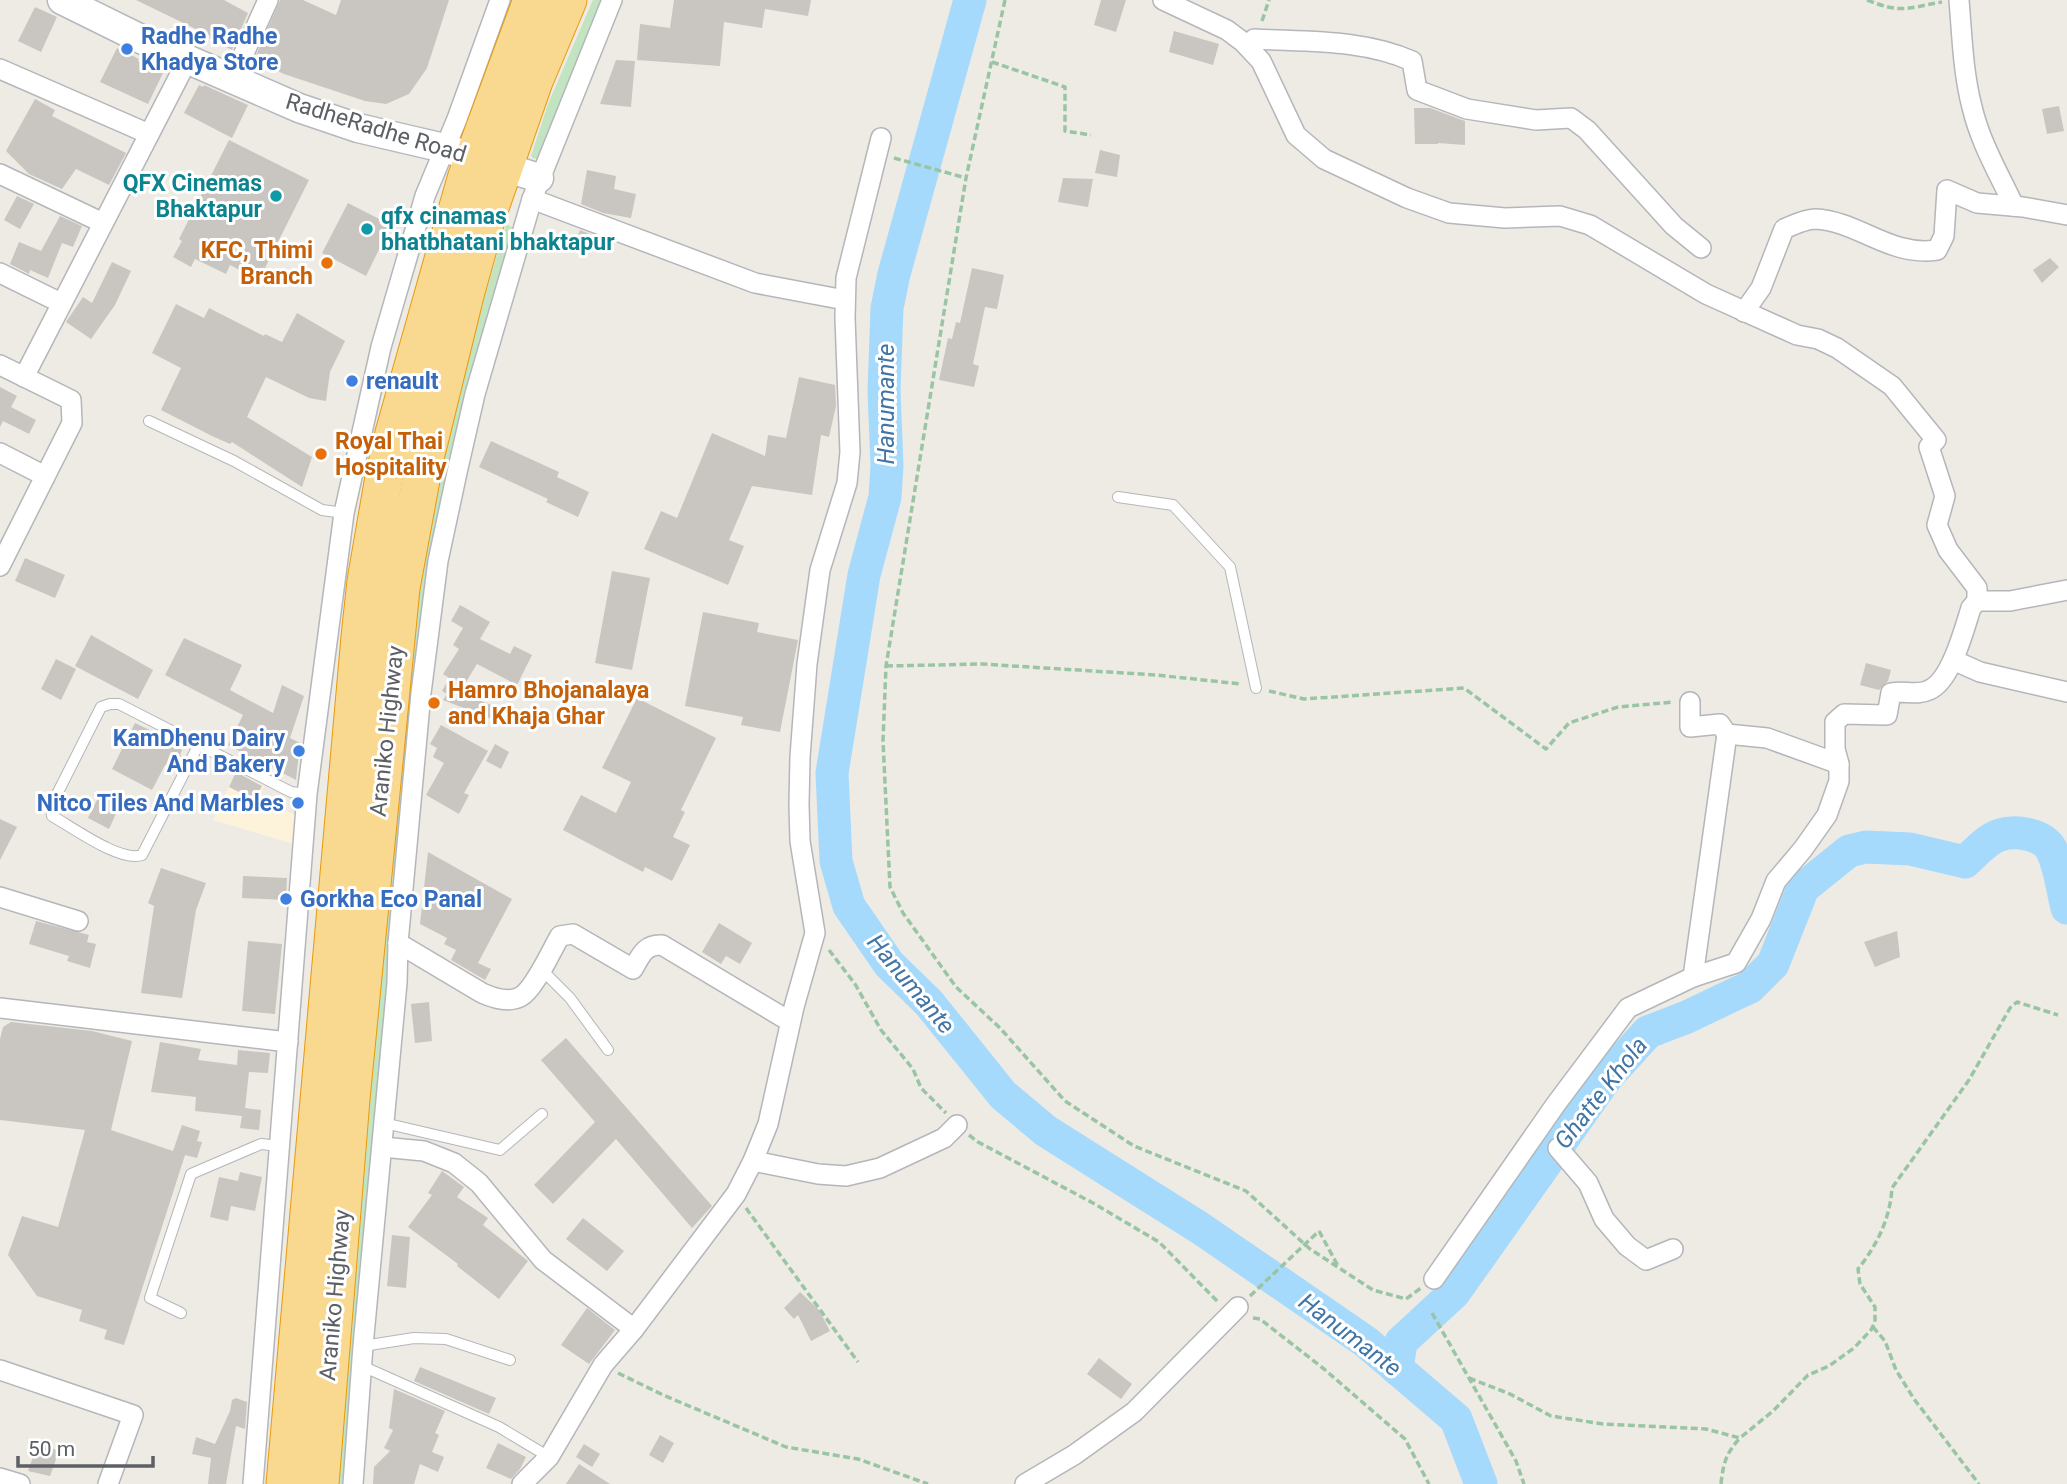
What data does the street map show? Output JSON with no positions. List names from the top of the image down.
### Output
{
  "streets": {
    "highway": ["Araniko Highway"],
    "main road": ["RadheRadhe Road"]
  },
  "crossings": [
    ["RadheRadhe Road", "Araniko Highway"]
  ],
  "water": ["Hanumante", "Ghatte Khola"],
  "places": [
    "Radhe Radhe Khadya Store",
    "QFX Cinemas Bhaktapur",
    "qfx cinamas bhatbhatani bhaktapur",
    "KFC, Thimi Branch",
    "renault",
    "Royal Thai Hospitality",
    "Hamro Bhojanalaya and Khaja Ghar",
    "KamDhenu Dairy And Bakery",
    "Nitco Tiles And Marbles",
    "Gorkha Eco Panal"
  ],
  "scale_bar": "50 m"
}
